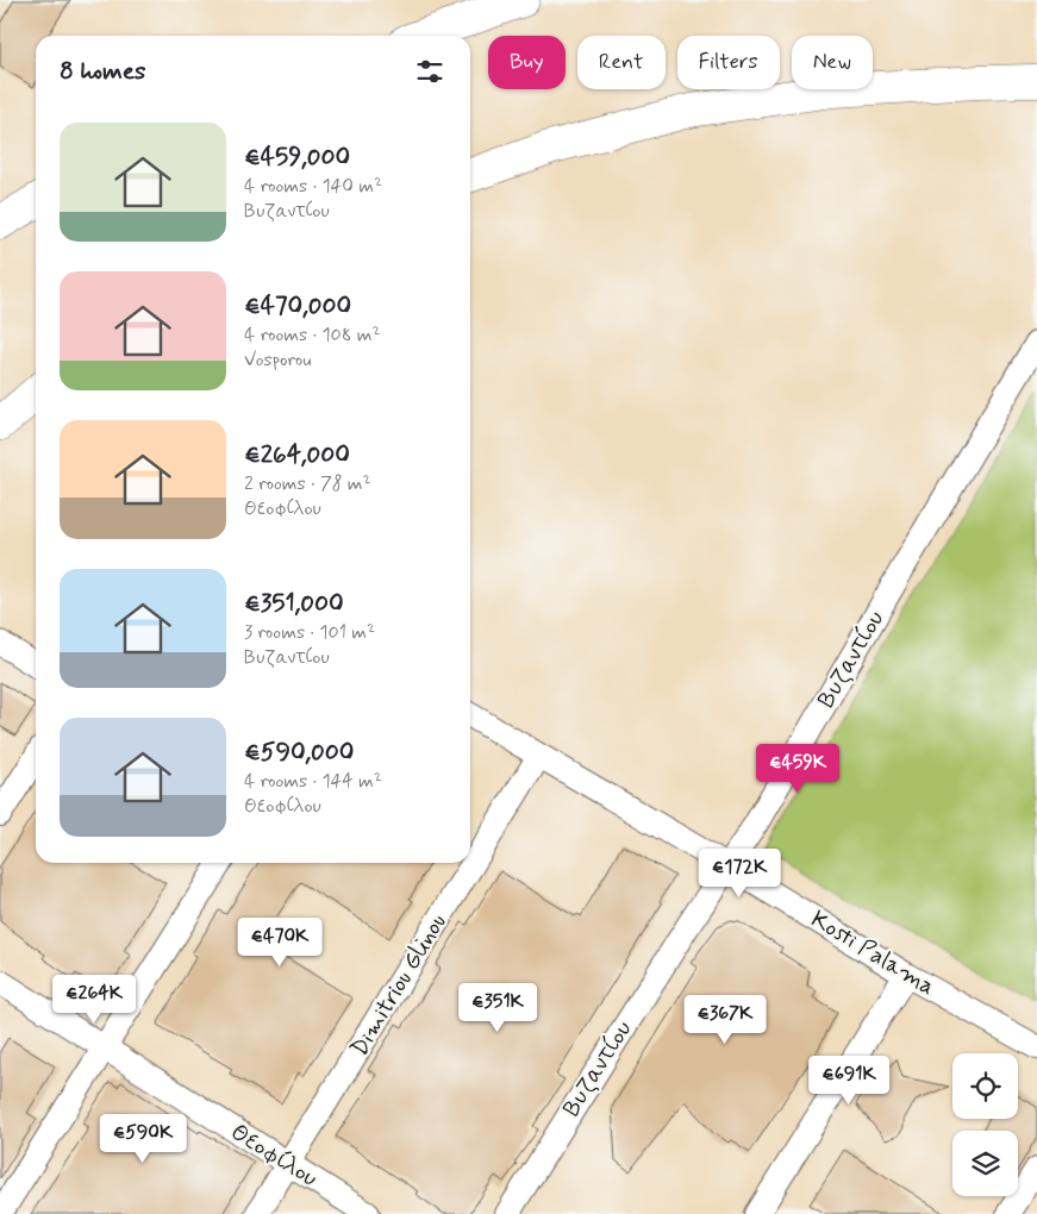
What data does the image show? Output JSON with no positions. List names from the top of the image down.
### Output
{
  "streets": {
    "street": [
      "Βυζαντίου",
      "Kosti Palama",
      "Dimitriou Glinou",
      "Θεοφίλου"
    ]
  },
  "crossings": [
    ["Βυζαντίου", "Kosti Palama"],
    ["Kosti Palama", "Dimitriou Glinou"],
    ["Dimitriou Glinou", "Θεοφίλου"]
  ],
  "page": {
    "chip": [
      "Buy",
      "Rent",
      "Filters",
      "New"
    ],
    "heading": "8 homes",
    "list": [
      {
        "name": "€459,000",
        "note": "4 rooms · 140 m² · Βυζαντίου"
      },
      {
        "name": "€470,000",
        "note": "4 rooms · 108 m² · Vosporou"
      },
      {
        "name": "€264,000",
        "note": "2 rooms · 78 m² · Θεοφίλου"
      },
      {
        "name": "€351,000",
        "note": "3 rooms · 101 m² · Βυζαντίου"
      },
      {
        "name": "€590,000",
        "note": "4 rooms · 144 m² · Θεοφίλου"
      }
    ],
    "price": [
      "€459K",
      "€172K",
      "€470K",
      "€264K",
      "€351K",
      "€367K",
      "€691K",
      "€590K"
    ]
  }
}
